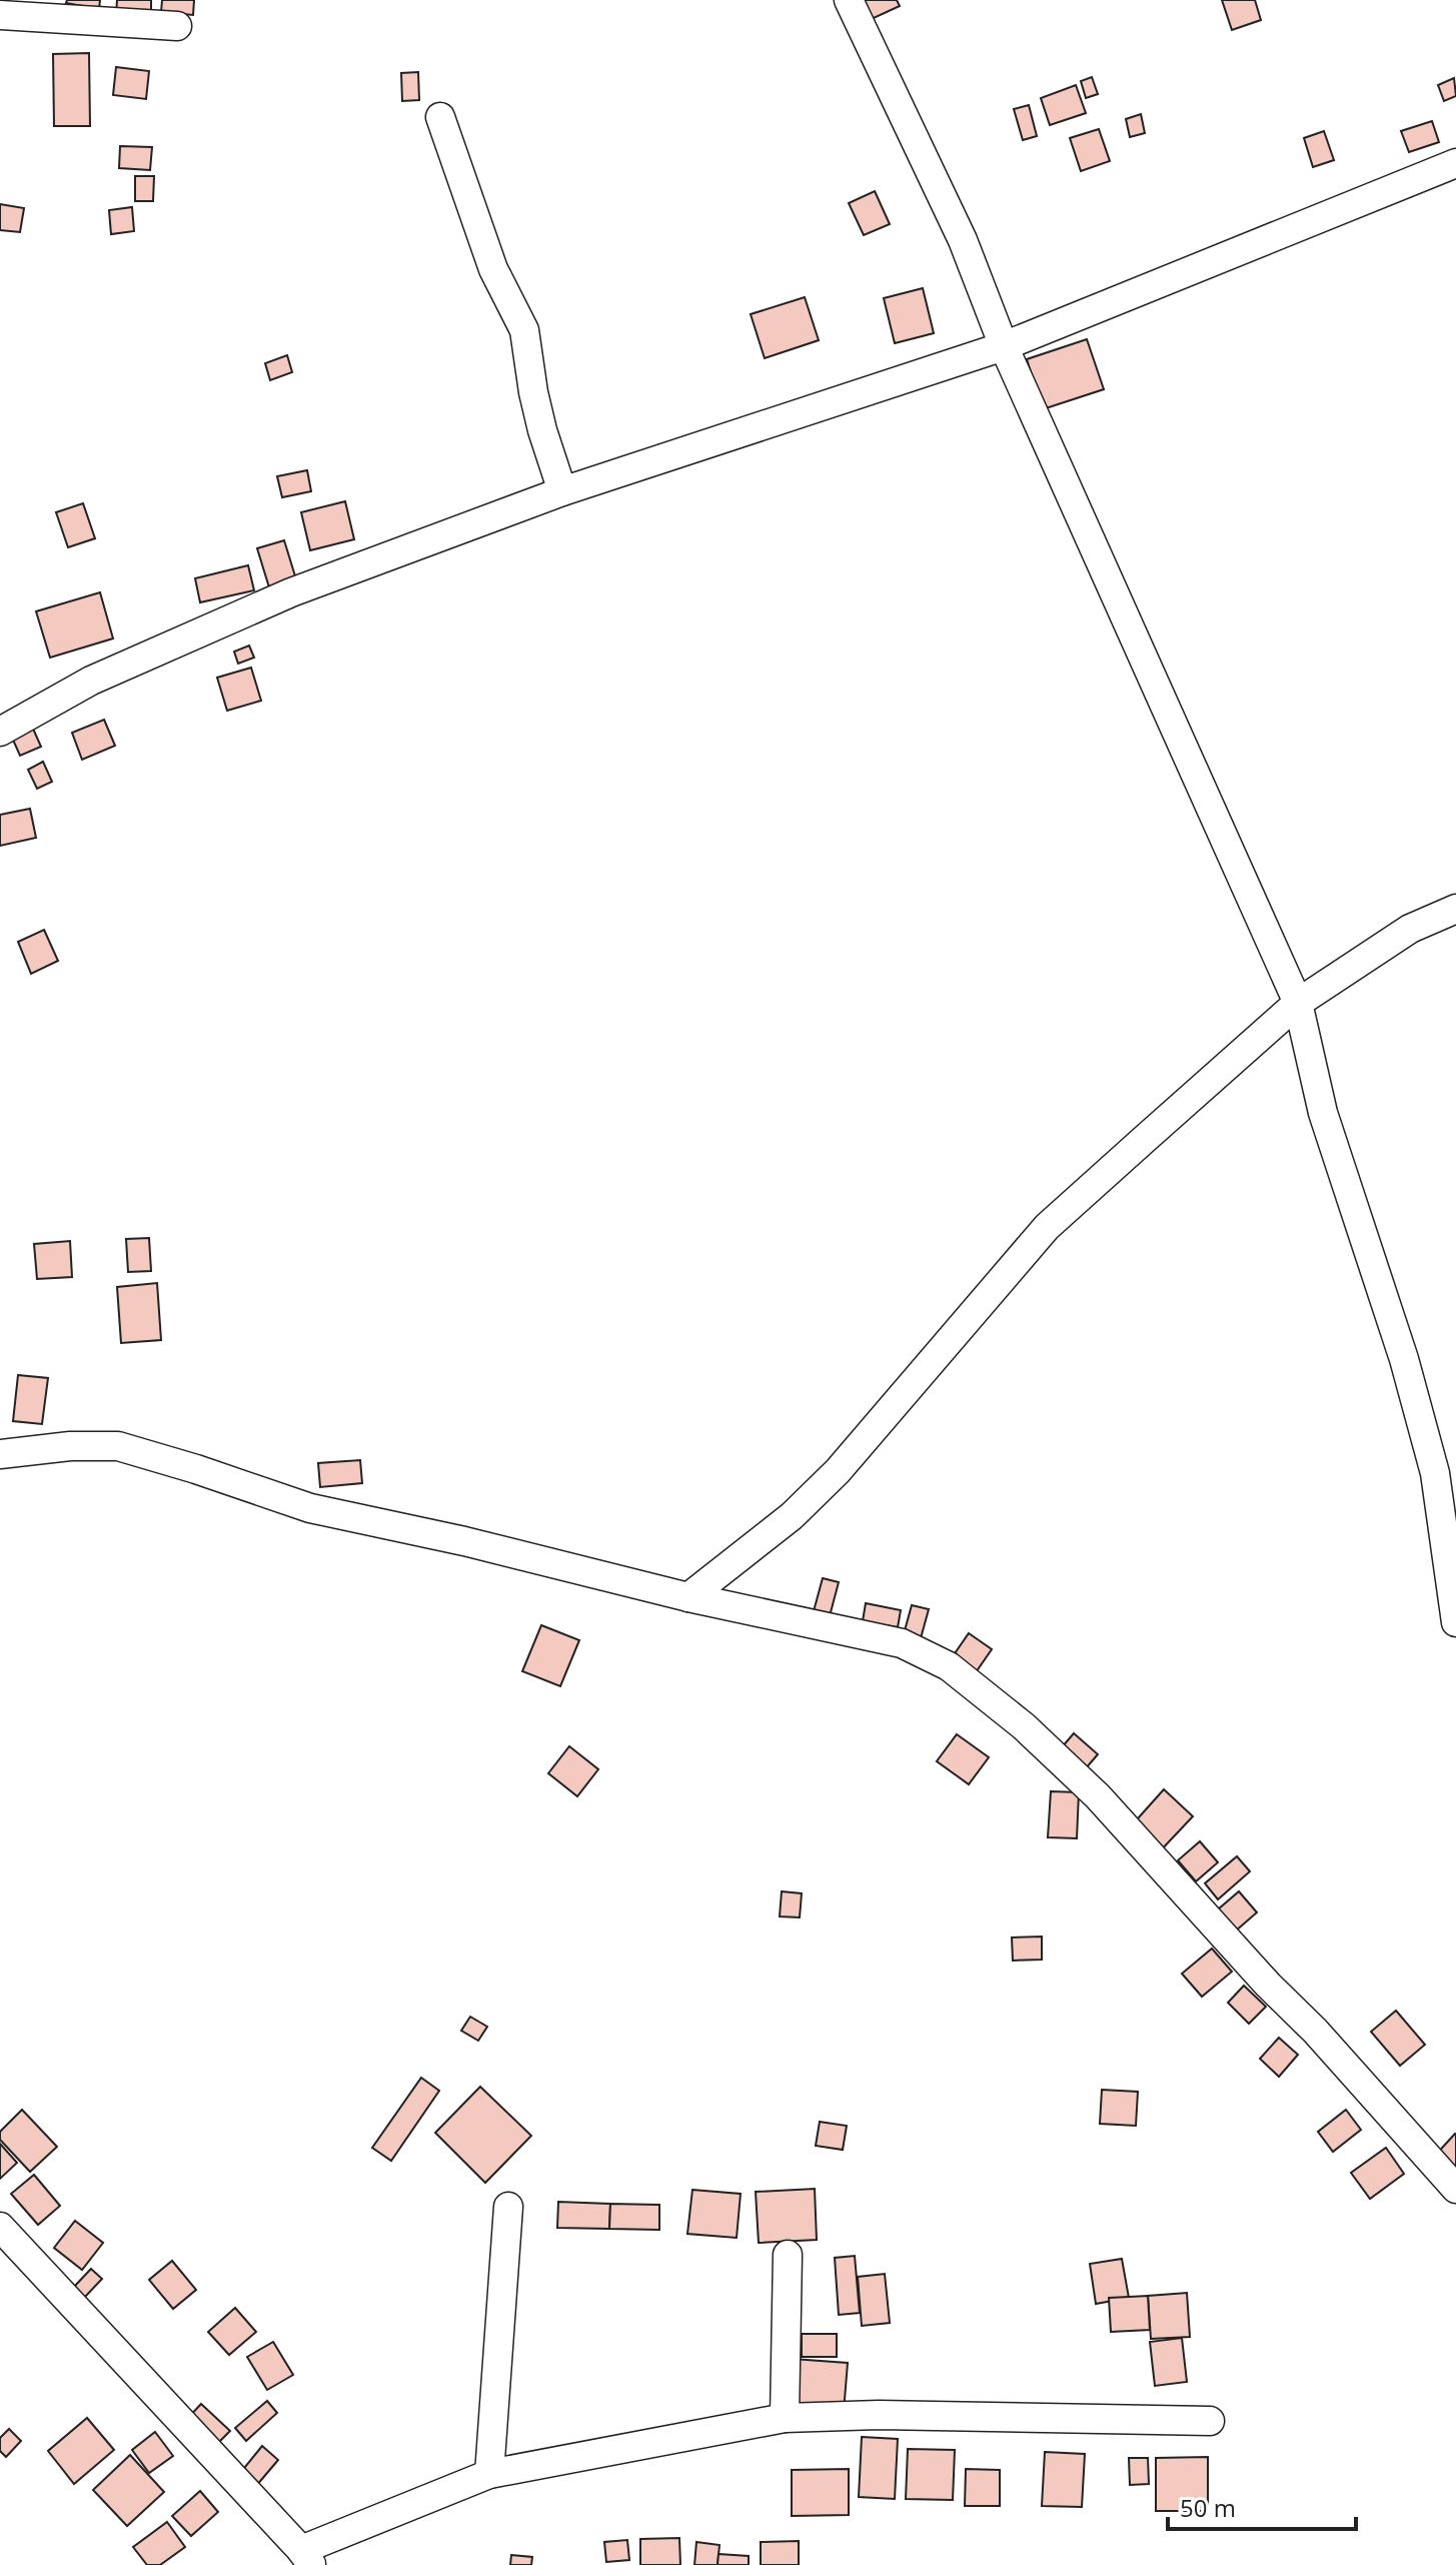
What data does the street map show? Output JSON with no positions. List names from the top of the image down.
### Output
{
  "scale_bar": "50 m"
}
